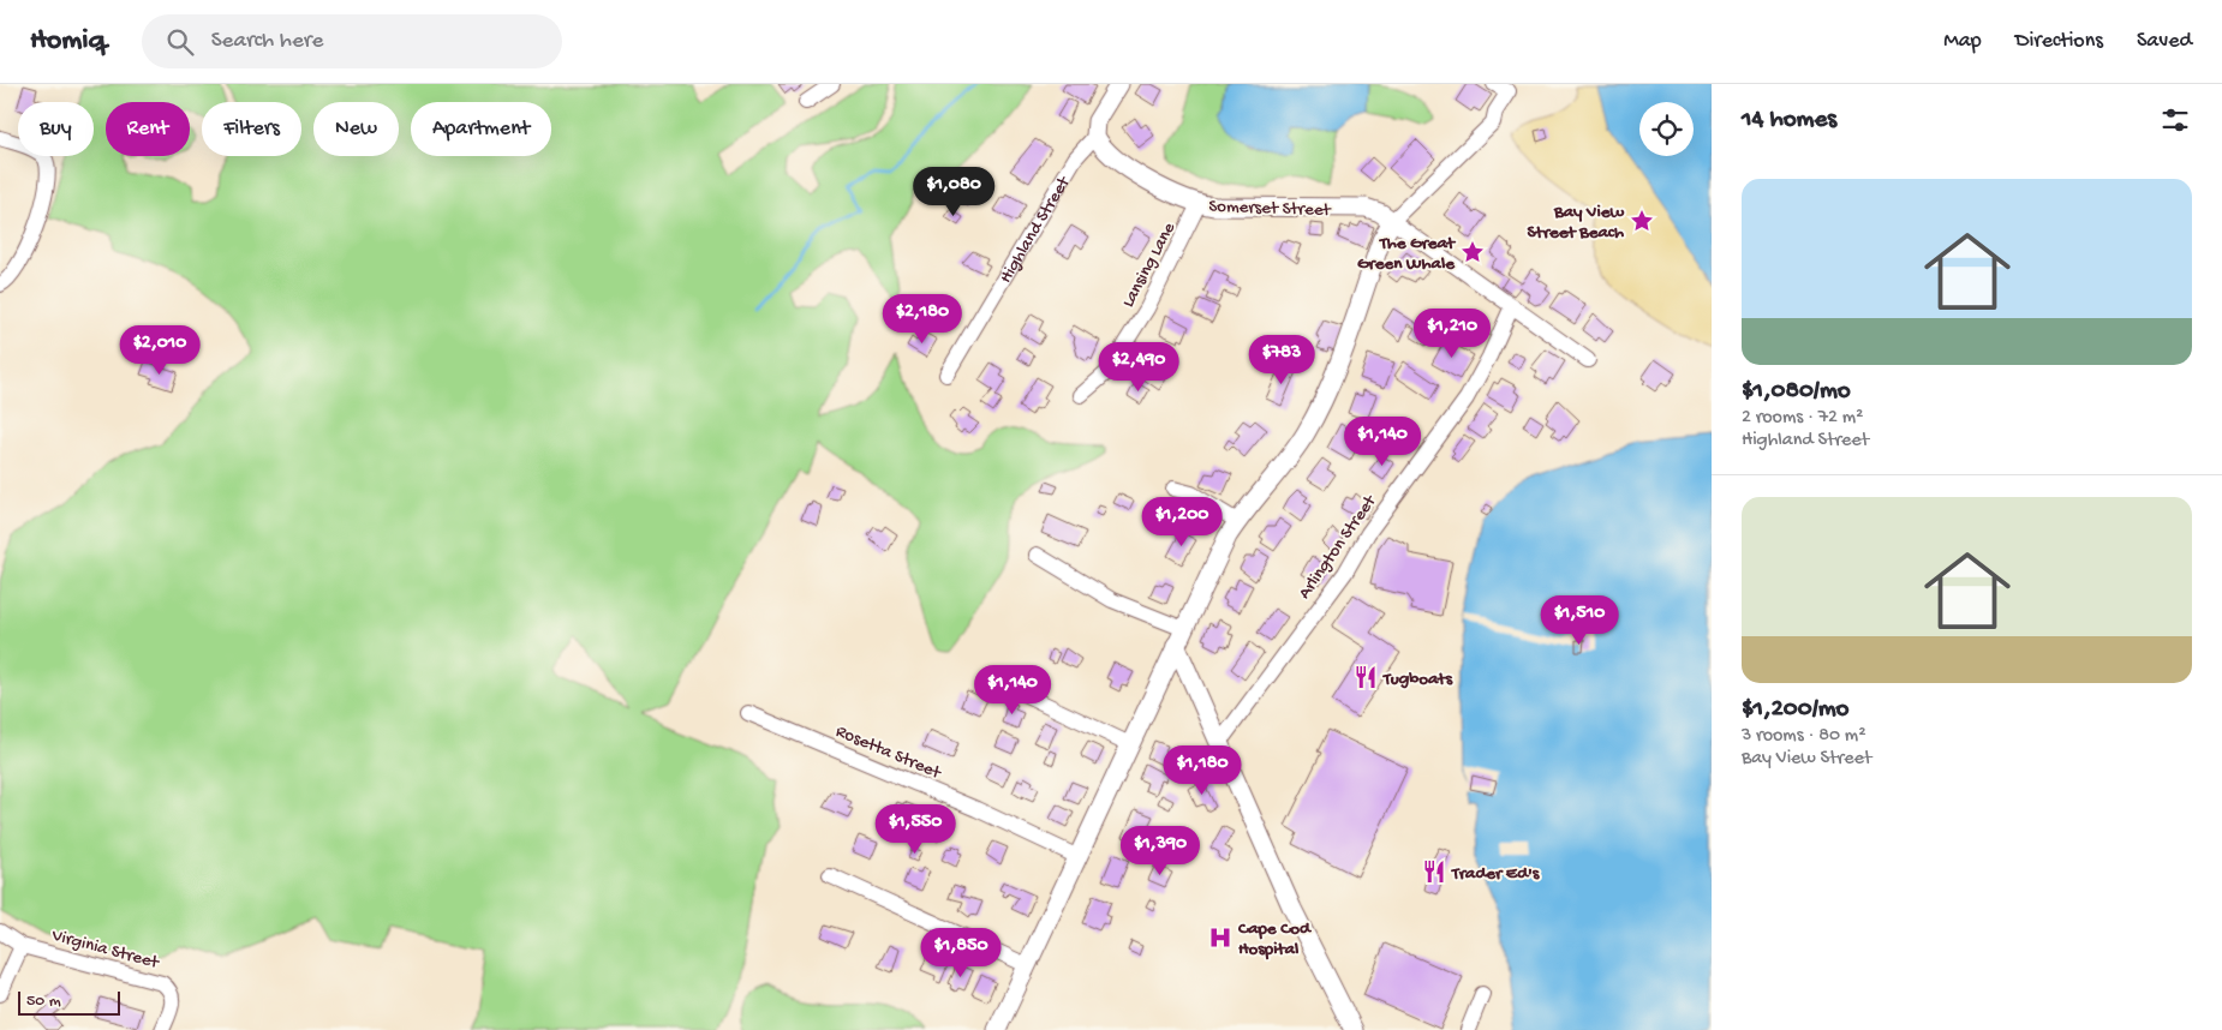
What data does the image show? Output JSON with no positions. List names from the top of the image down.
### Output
{
  "streets": {
    "street": [
      "Somerset Street",
      "Highland Street",
      "Lansing Lane",
      "Arlington Street",
      "Rosetta Street",
      "Virginia Street"
    ]
  },
  "crossings": [
    ["Somerset Street", "Highland Street"],
    ["Somerset Street", "Lansing Lane"]
  ],
  "places": {
    "place": ["Bay View Street Beach", "The Great Green Whale"],
    "restaurant": ["Tugboats", "Trader Ed's"],
    "hospital": ["Cape Cod Hospital"]
  },
  "scale_bar": "50 m",
  "page": {
    "header": "Homiq",
    "search": "Search here",
    "nav": ["Map", "Directions", "Saved"],
    "heading": "14 homes",
    "chip": [
      "Buy",
      "Rent",
      "Filters",
      "New",
      "Apartment"
    ],
    "list": [
      {
        "name": "$1,080/mo",
        "note": "2 rooms · 72 m² · Highland Street"
      },
      {
        "name": "$1,200/mo",
        "note": "3 rooms · 80 m² · Bay View Street"
      }
    ],
    "price": [
      "$1,080",
      "$2,180",
      "$1,210",
      "$2,010",
      "$783",
      "$2,490",
      "$1,140",
      "$1,200",
      "$1,510",
      "$1,140",
      "$1,180",
      "$1,550",
      "$1,390",
      "$1,850"
    ],
    "scale": "50 m"
  }
}
